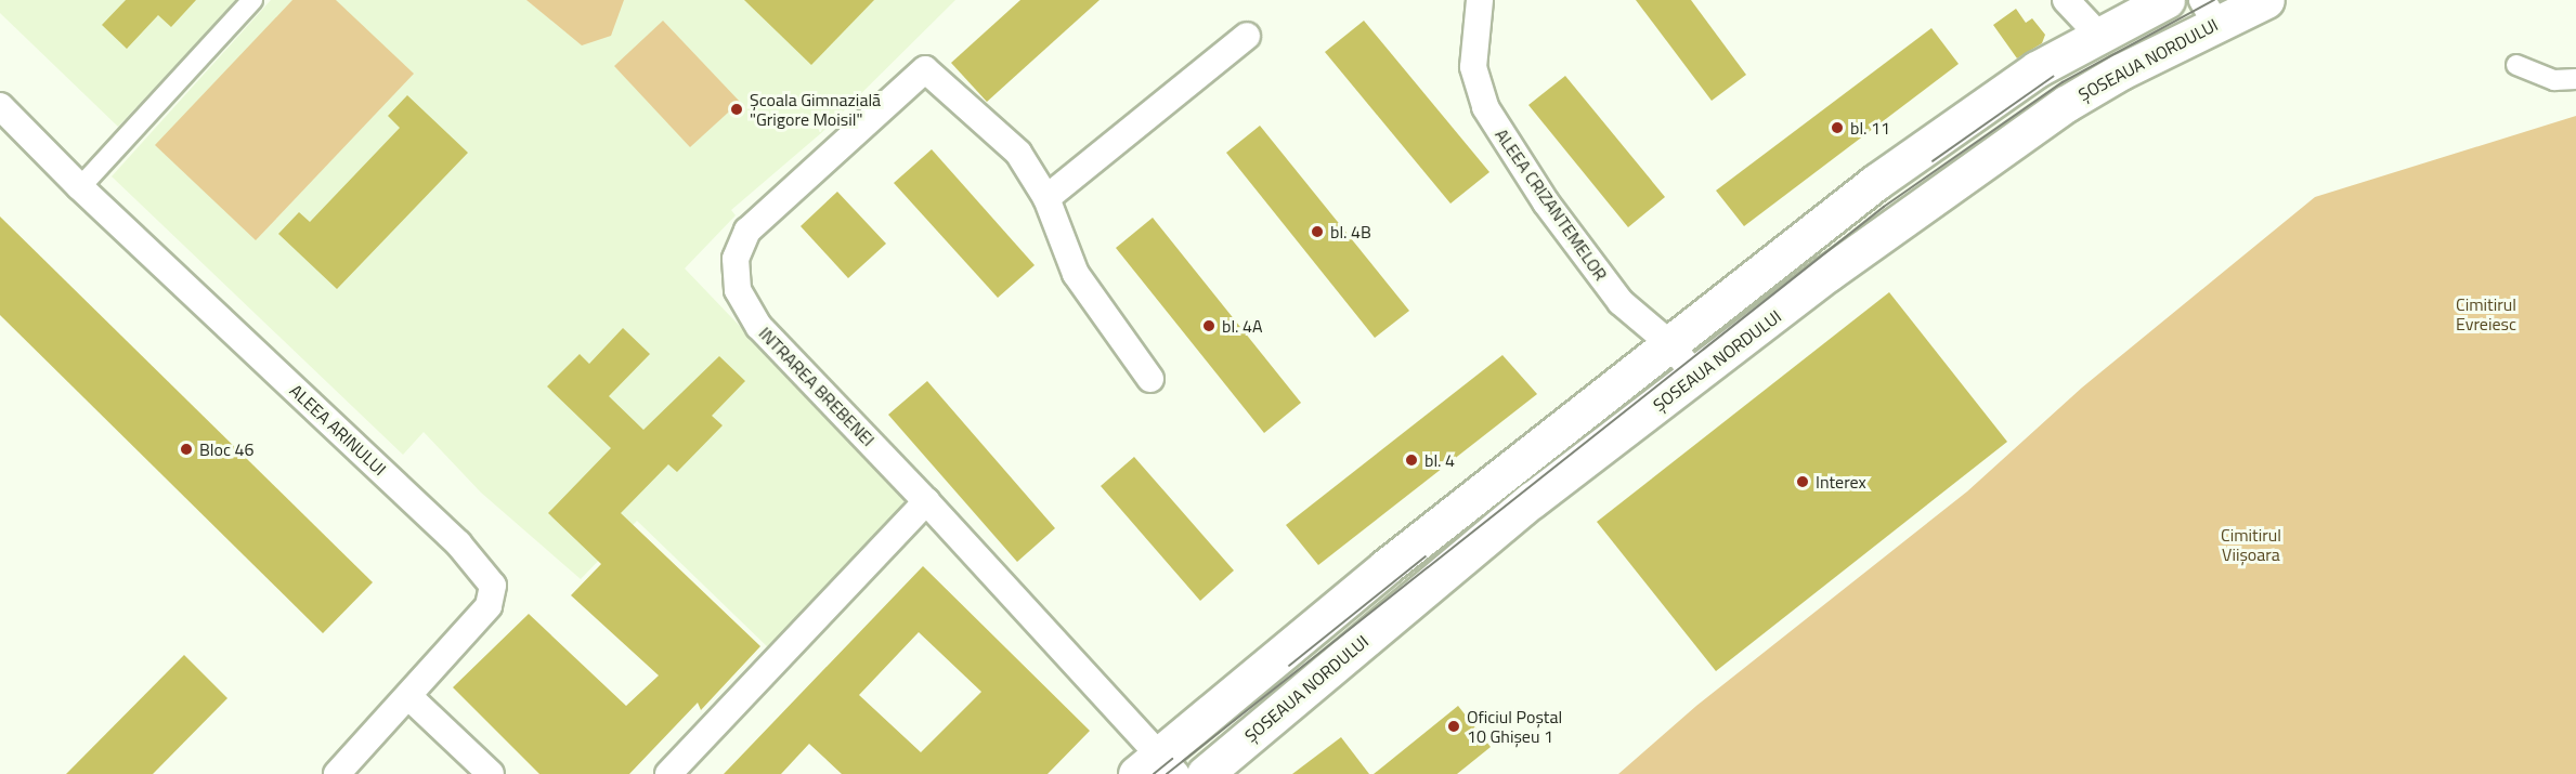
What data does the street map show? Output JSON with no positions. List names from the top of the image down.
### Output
{
  "streets": {
    "main road": ["ȘOSEAUA NORDULUI"],
    "street": ["ALEEA CRIZANTEMELOR", "INTRAREA BREBENEI", "ALEEA ARINULUI"]
  },
  "crossings": [
    ["ȘOSEAUA NORDULUI", "ALEEA CRIZANTEMELOR"]
  ],
  "parks": ["Cimitirul Evreiesc", "Cimitirul Viișoara"],
  "places": [
    "Școala Gimnazială \"Grigore Moisil\"",
    "bl. 11",
    "bl. 4B",
    "bl. 4A",
    "Bloc 46",
    "bl. 4",
    "Interex",
    "Oficiul Poștal 10 Ghișeu 1"
  ]
}
